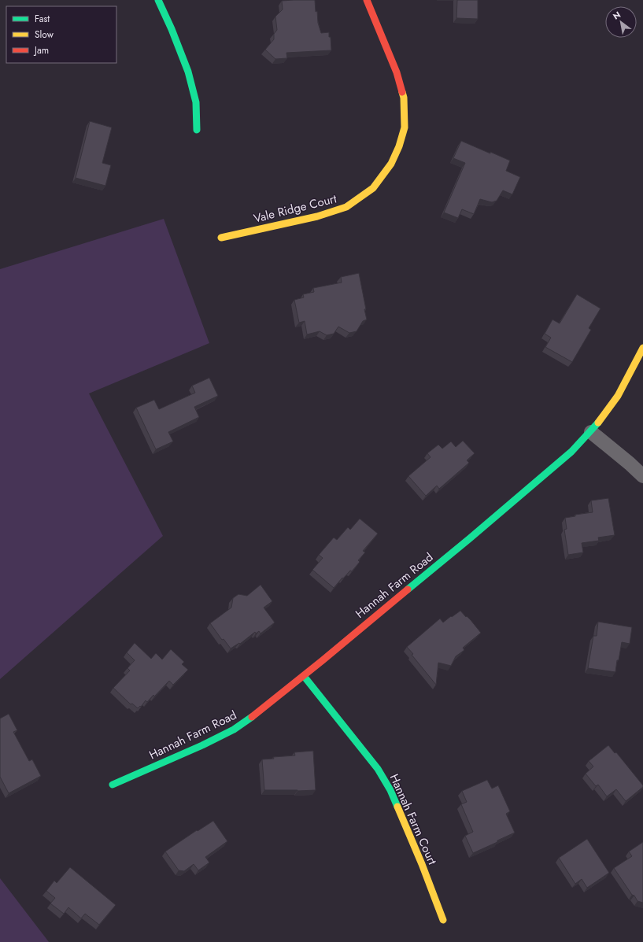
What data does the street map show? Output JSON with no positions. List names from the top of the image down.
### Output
{
  "streets": {
    "street": ["Vale Ridge Court", "Hannah Farm Road", "Hannah Farm Court"]
  },
  "crossings": [
    ["Hannah Farm Road", "Hannah Farm Court"]
  ],
  "legend": ["Fast", "Slow", "Jam"],
  "north": "top left"
}
